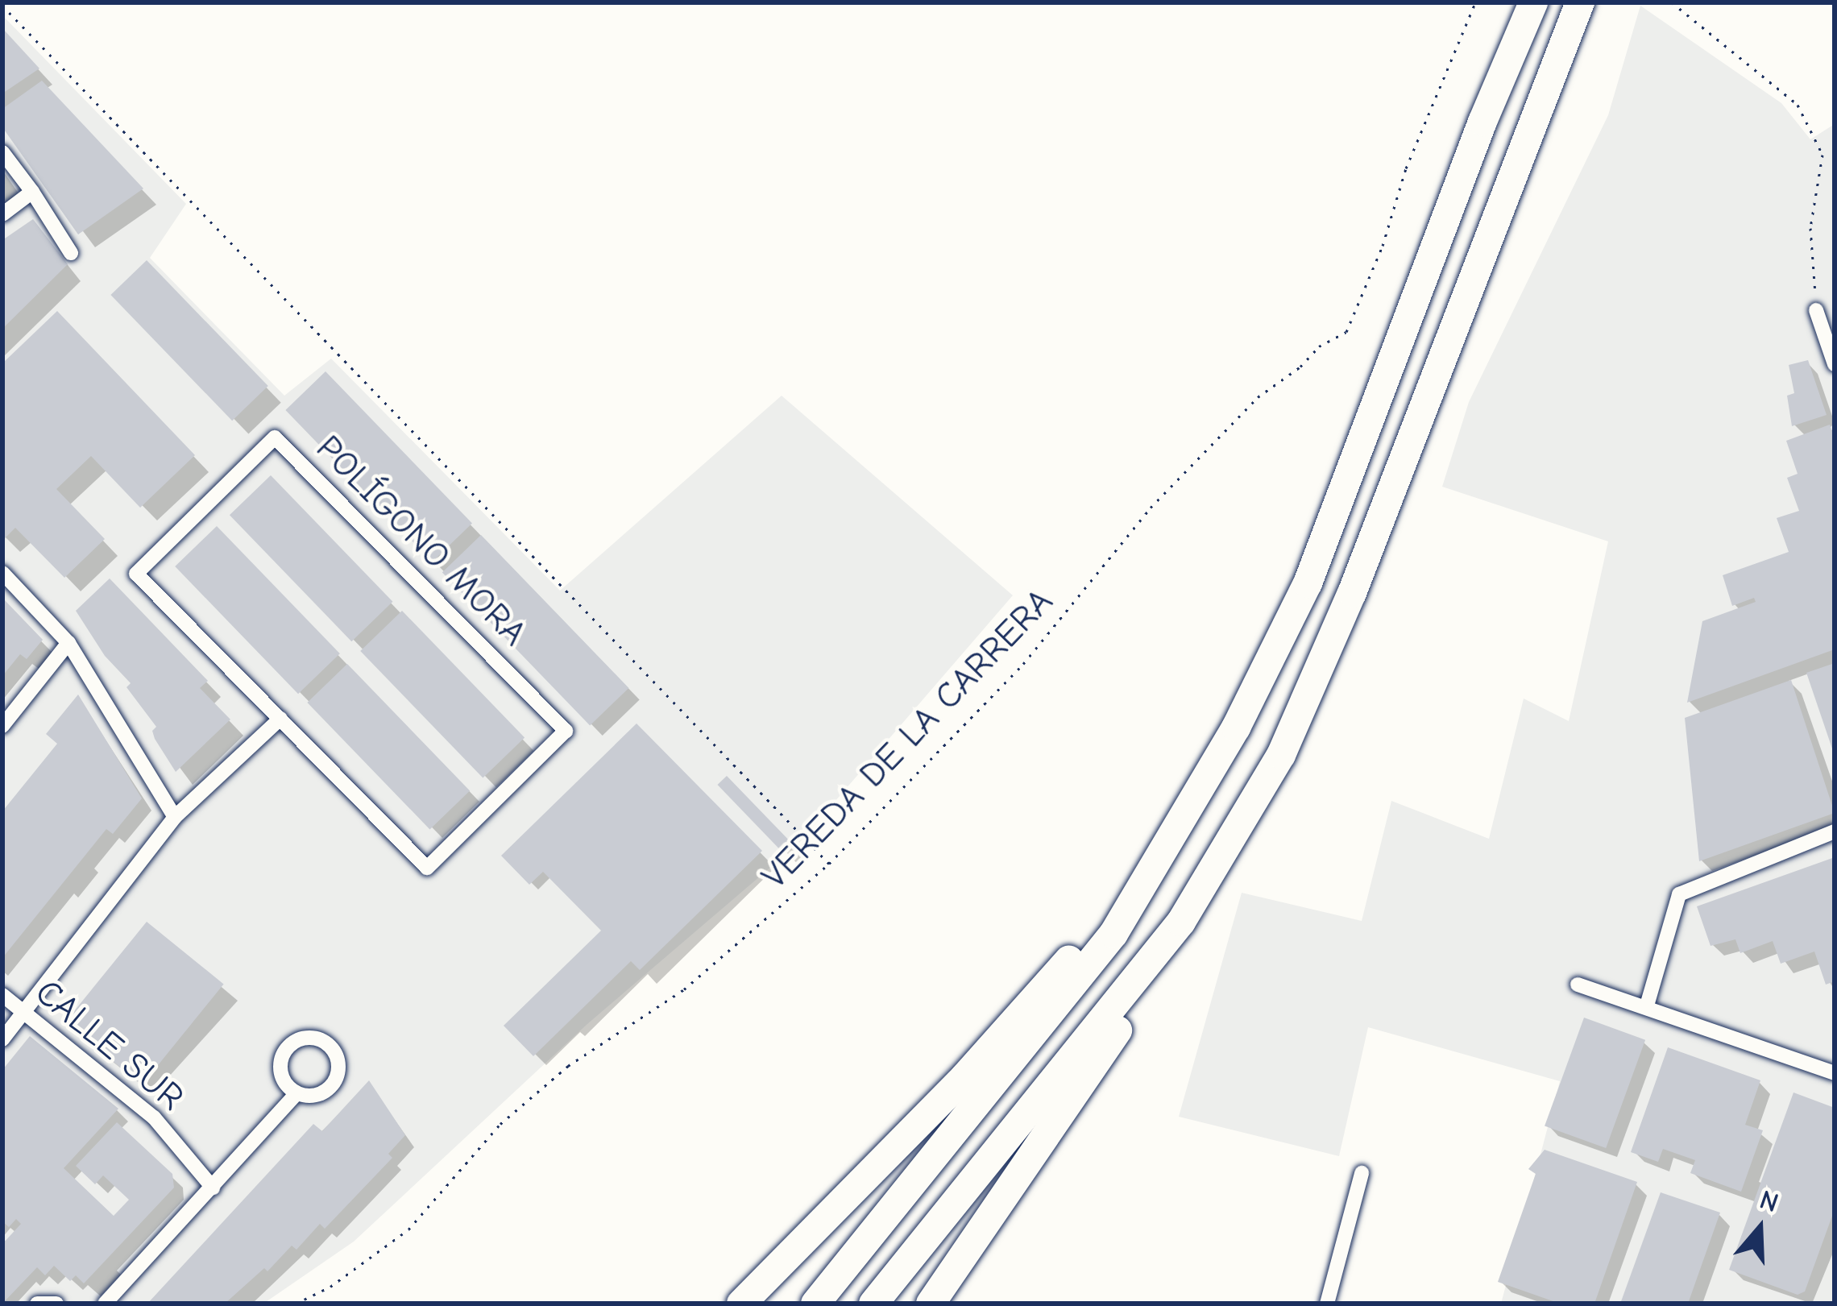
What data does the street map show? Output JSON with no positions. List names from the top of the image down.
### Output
{
  "streets": {
    "street": ["POLÍGONO MORA", "CALLE SUR"],
    "path": ["VEREDA DE LA CARRERA"]
  },
  "north": "top"
}
